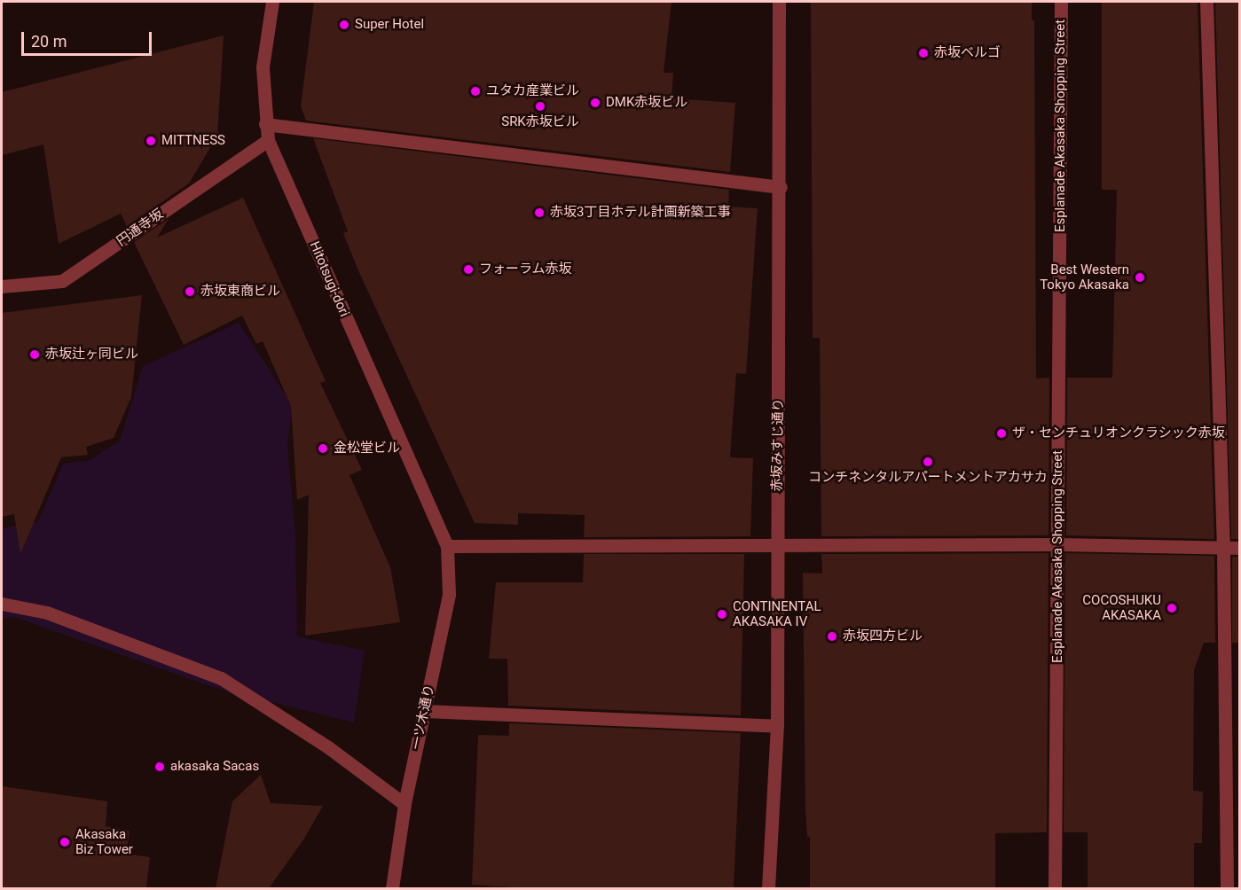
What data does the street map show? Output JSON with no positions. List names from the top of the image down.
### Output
{
  "streets": {
    "street": [
      "Esplanade Akasaka Shopping Street",
      "円通寺坂",
      "Hitotsugi-dori",
      "赤坂みすじ通り",
      "一ツ木通り"
    ]
  },
  "crossings": [
    ["円通寺坂", "Hitotsugi-dori"],
    ["Hitotsugi-dori", "一ツ木通り"]
  ],
  "places": [
    "Super Hotel",
    "赤坂ベルゴ",
    "ユタカ産業ビル",
    "DMK赤坂ビル",
    "SRK赤坂ビル",
    "MITTNESS",
    "赤坂3丁目ホテル計画新築工事",
    "フォーラム赤坂",
    "Best Western Tokyo Akasaka",
    "赤坂東商ビル",
    "赤坂辻ヶ同ビル",
    "ザ・センチュリオンクラシック赤坂",
    "金松堂ビル",
    "コンチネンタルアパートメントアカサカ",
    "COCOSHUKU AKASAKA",
    "CONTINENTAL AKASAKA IV",
    "赤坂四方ビル",
    "akasaka Sacas",
    "Akasaka Biz Tower"
  ],
  "scale_bar": "20 m"
}
